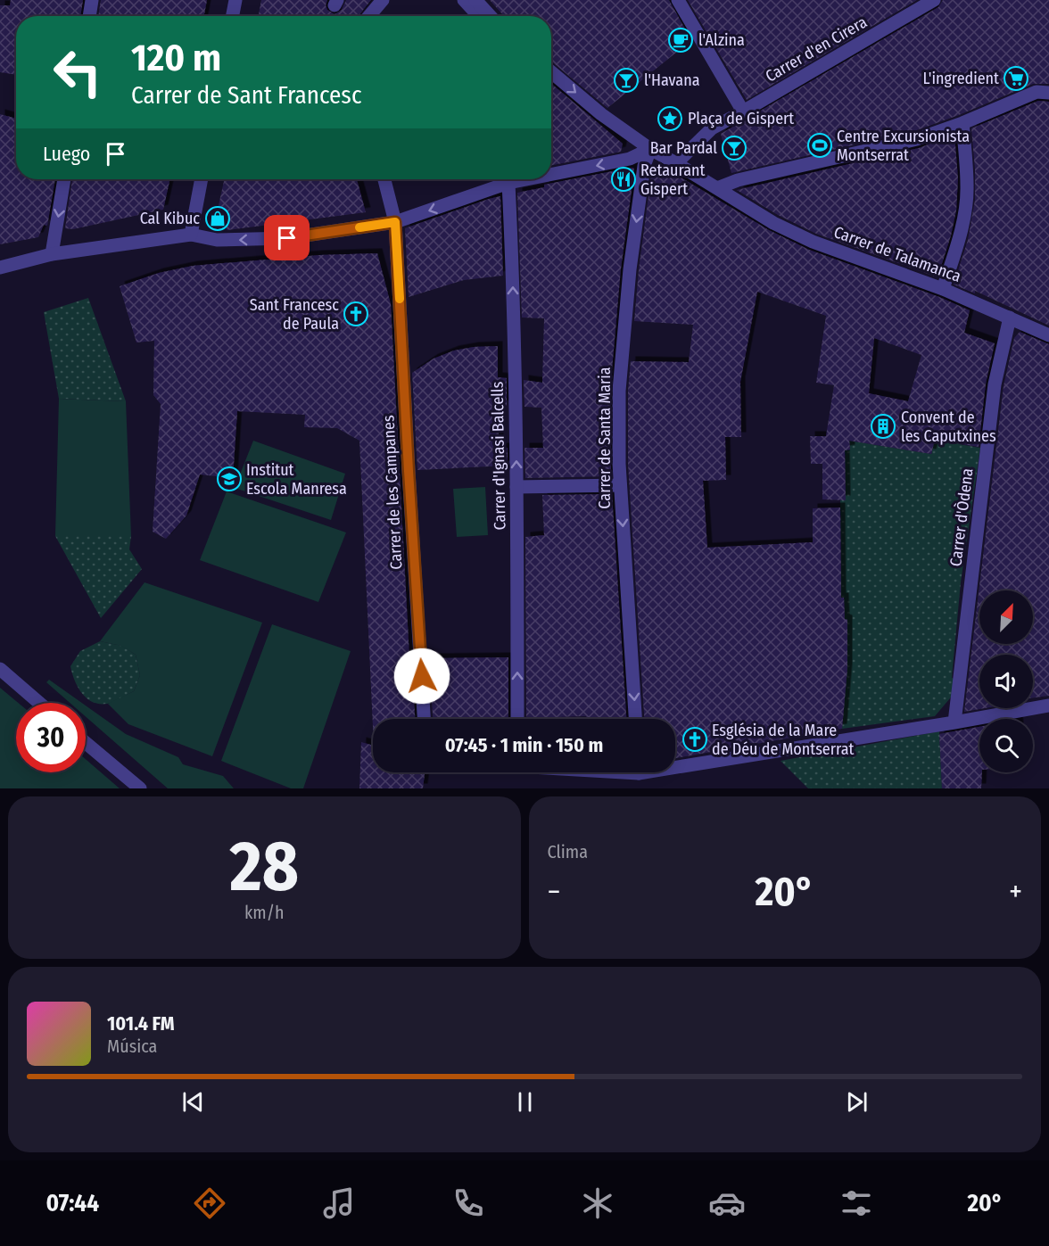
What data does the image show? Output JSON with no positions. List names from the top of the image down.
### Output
{
  "streets": {
    "street": [
      "Carrer d'en Cirera",
      "Carrer de Talamanca",
      "Carrer de Santa Maria",
      "Carrer d'Ignasi Balcells",
      "Carrer de les Campanes",
      "Carrer d'Òdena"
    ]
  },
  "crossings": [
    ["Carrer d'en Cirera", "Carrer de Talamanca"],
    ["Carrer de Talamanca", "Carrer de Santa Maria"],
    ["Carrer de Talamanca", "Carrer d'Òdena"]
  ],
  "one_way": ["Carrer de Santa Maria", "Carrer d'Ignasi Balcells"],
  "places": {
    "cafe": ["l'Alzina"],
    "supermarket": ["L'ingredient"],
    "bar": ["l'Havana", "Bar Pardal"],
    "place": ["Plaça de Gispert"],
    "sports": ["Centre Excursionista Montserrat"],
    "restaurant": ["Retaurant Gispert"],
    "shop": ["Cal Kibuc"],
    "church": ["Sant Francesc de Paula", "Església de la Mare de Déu de Montserrat"],
    "building": ["Convent de les Caputxines"],
    "school or university": ["Institut Escola Manresa"]
  },
  "north": "top right",
  "page": {
    "turn": ["120 m", "Carrer de Sant Francesc"],
    "then": "Luego",
    "limit": "30",
    "trip": "07:45 · 1 min · 150 m",
    "tile": [
      ["28", "km/h"],
      "Clima"
    ],
    "heat": ["−", "20°", "+"],
    "song": ["101.4 FM", "Música"],
    "tabs": ["07:44", "20°"]
  }
}
